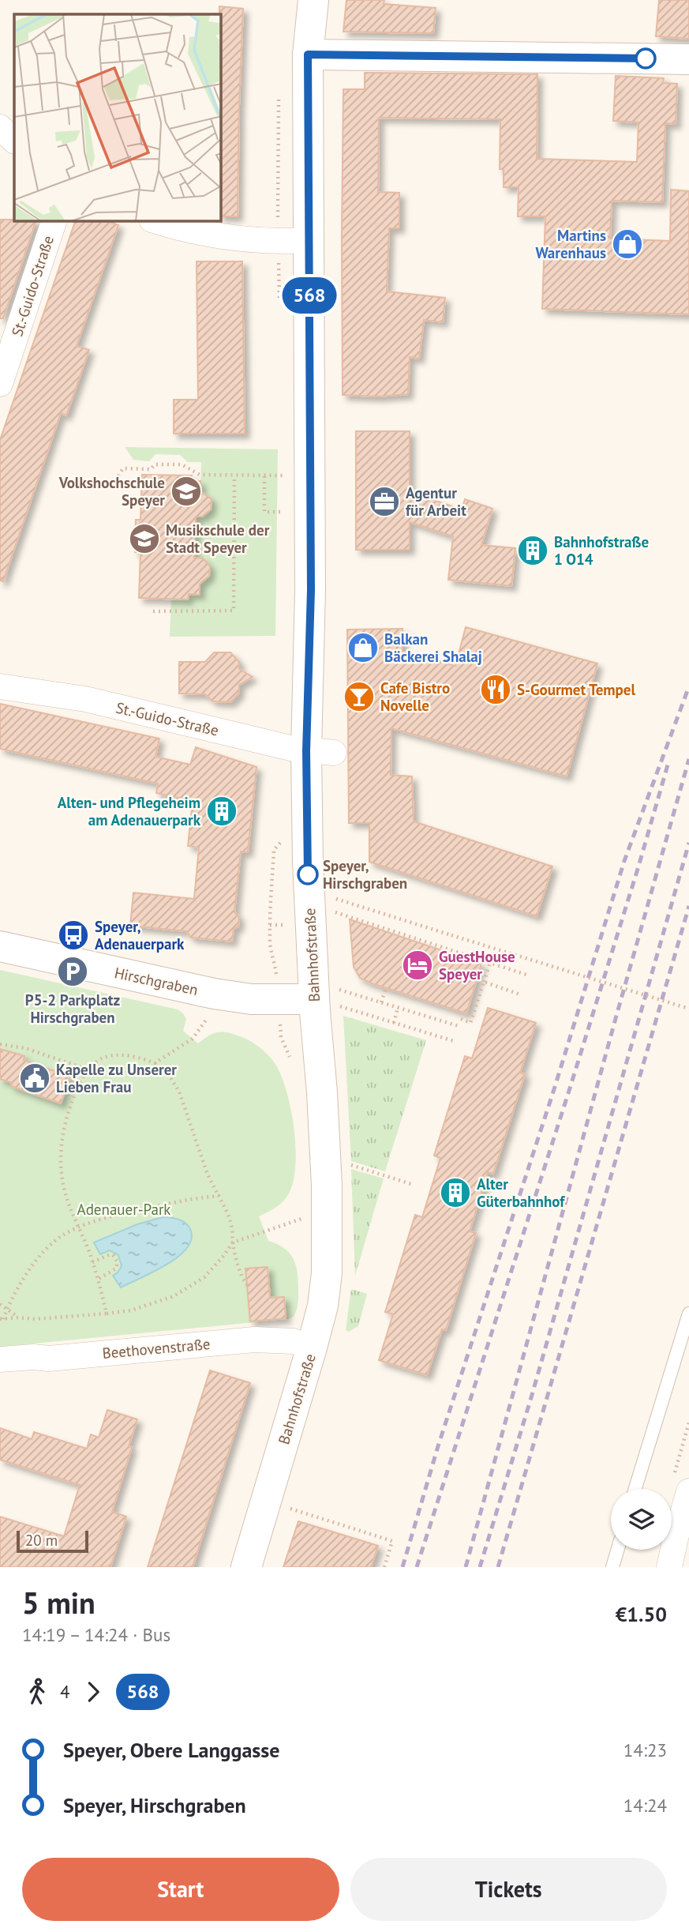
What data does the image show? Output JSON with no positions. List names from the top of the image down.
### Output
{
  "streets": {
    "main road": ["Bahnhofstraße", "Hirschgraben"],
    "street": ["St.-Guido-Straße", "Beethovenstraße"]
  },
  "crossings": [
    ["St.-Guido-Straße", "Bahnhofstraße"],
    ["Bahnhofstraße", "Hirschgraben"],
    ["Bahnhofstraße", "Beethovenstraße"]
  ],
  "parks": ["Adenauer-Park"],
  "places": {
    "shop": ["Martins Warenhaus", "Balkan Bäckerei Shalaj"],
    "school or university": ["Volkshochschule Speyer", "Musikschule der Stadt Speyer"],
    "office": ["Agentur für Arbeit"],
    "building": ["Bahnhofstraße 1 O14", "Alten- und Pflegeheim am Adenauerpark", "Alter Güterbahnhof"],
    "restaurant": ["S-Gourmet Tempel"],
    "bar": ["Cafe Bistro Novelle"],
    "other": ["Speyer, Hirschgraben"],
    "bus stop": ["Speyer, Adenauerpark"],
    "hotel": ["GuestHouse Speyer"],
    "parking": ["P5-2 Parkplatz Hirschgraben"],
    "public building": ["Kapelle zu Unserer Lieben Frau"]
  },
  "lines": ["bus line 568"],
  "scale_bar": "20 m",
  "page": {
    "on_map": "568",
    "scale": "20 m",
    "heading": ["5 min", "14:19 – 14:24 · Bus", "€1.50"],
    "legs": ["4", "568"],
    "list": [
      {
        "name": "Speyer, Obere Langgasse",
        "value": "14:23"
      },
      {
        "name": "Speyer, Hirschgraben",
        "value": "14:24"
      }
    ],
    "buttons": ["Start", "Tickets"]
  }
}
